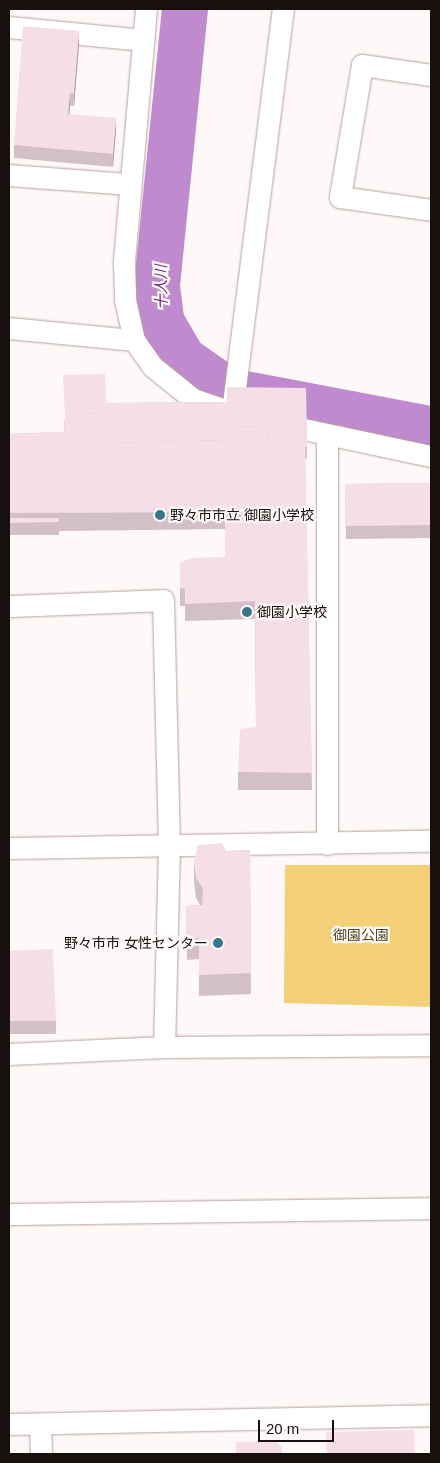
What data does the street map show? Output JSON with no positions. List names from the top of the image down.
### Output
{
  "water": ["十人川"],
  "parks": ["御園公園"],
  "places": ["野々市市立 御園小学校", "御園小学校", "野々市市 女性センター"],
  "scale_bar": "20 m"
}
